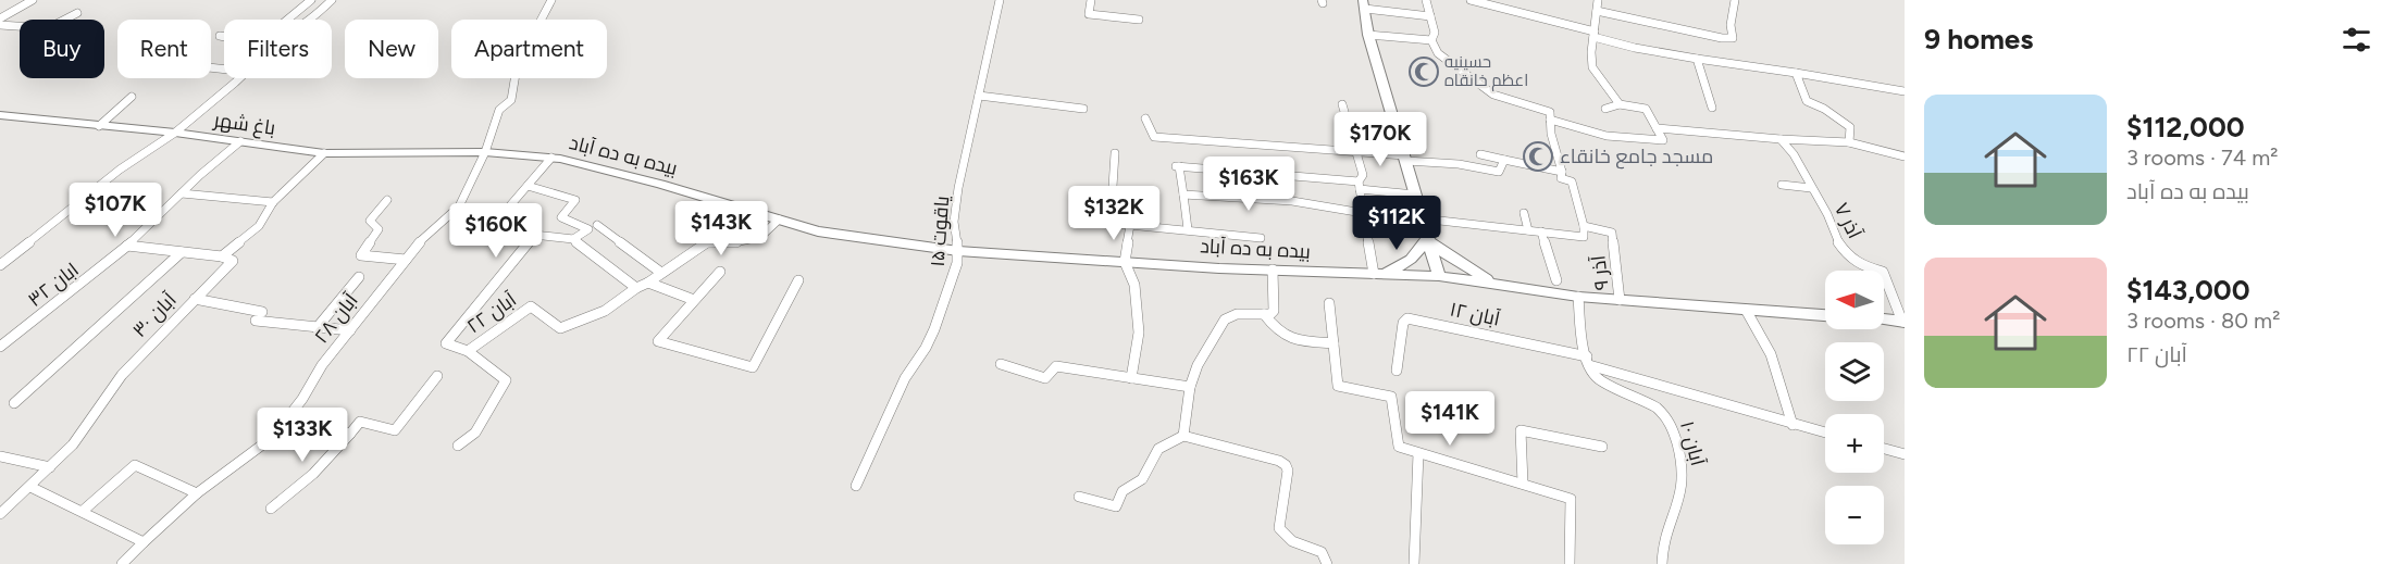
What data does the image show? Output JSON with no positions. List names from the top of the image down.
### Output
{
  "streets": {
    "main road": ["باغ شهر", "بیده به ده آباد"],
    "street": [
      "آذر ۷",
      "یاقوت ۱۵",
      "آذر ۹",
      "ابان ۳۲",
      "آبان ۲۲",
      "آبان ۱۲",
      "آبان ۳۰",
      "آبان ۲۸",
      "آبان ۱۰"
    ]
  },
  "crossings": [
    ["باغ شهر", "بیده به ده آباد"],
    ["باغ شهر", "ابان ۳۲"],
    ["باغ شهر", "آبان ۲۸"],
    ["بیده به ده آباد", "یاقوت ۱۵"],
    ["بیده به ده آباد", "آذر ۹"],
    ["بیده به ده آباد", "آبان ۲۸"],
    ["آبان ۱۲", "آبان ۱۰"]
  ],
  "places": {
    "mosque": ["حسینیه اعظم خانقاه", "مسجد جامع خانقاء"]
  },
  "north": "left",
  "page": {
    "heading": "9 homes",
    "chip": [
      "Buy",
      "Rent",
      "Filters",
      "New",
      "Apartment"
    ],
    "list": [
      {
        "name": "$112,000",
        "note": "3 rooms · 74 m² · بیده به ده آباد"
      },
      {
        "name": "$143,000",
        "note": "3 rooms · 80 m² · آبان ۲۲"
      }
    ],
    "price": [
      "$170K",
      "$163K",
      "$107K",
      "$132K",
      "$112K",
      "$143K",
      "$160K",
      "$141K",
      "$133K"
    ],
    "map_buttons": ["+", "−"]
  }
}
